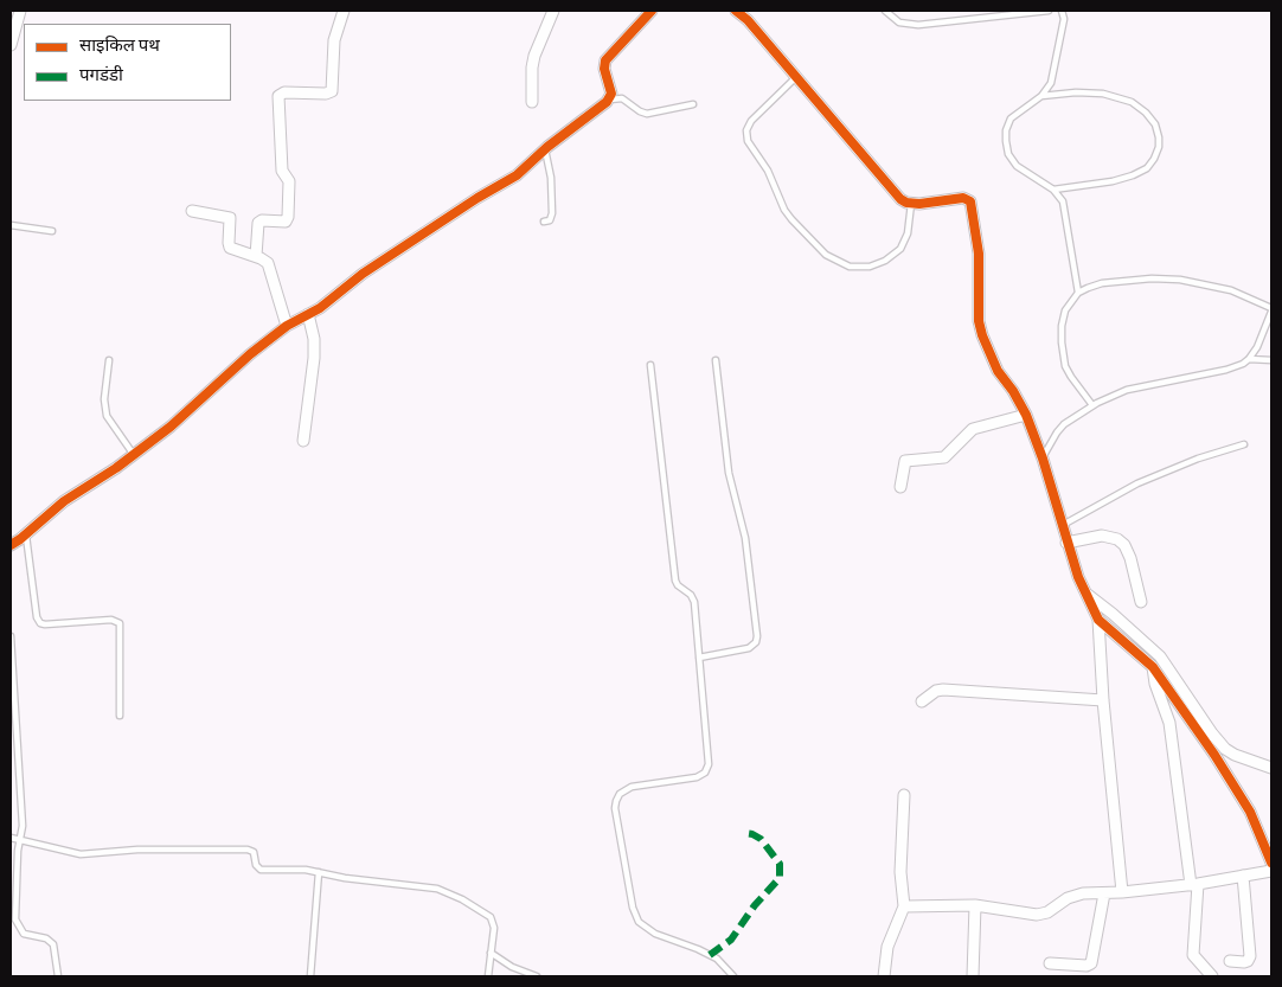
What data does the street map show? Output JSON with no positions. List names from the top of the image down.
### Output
{
  "legend": ["साइकिल पथ", "पगडंडी"]
}
